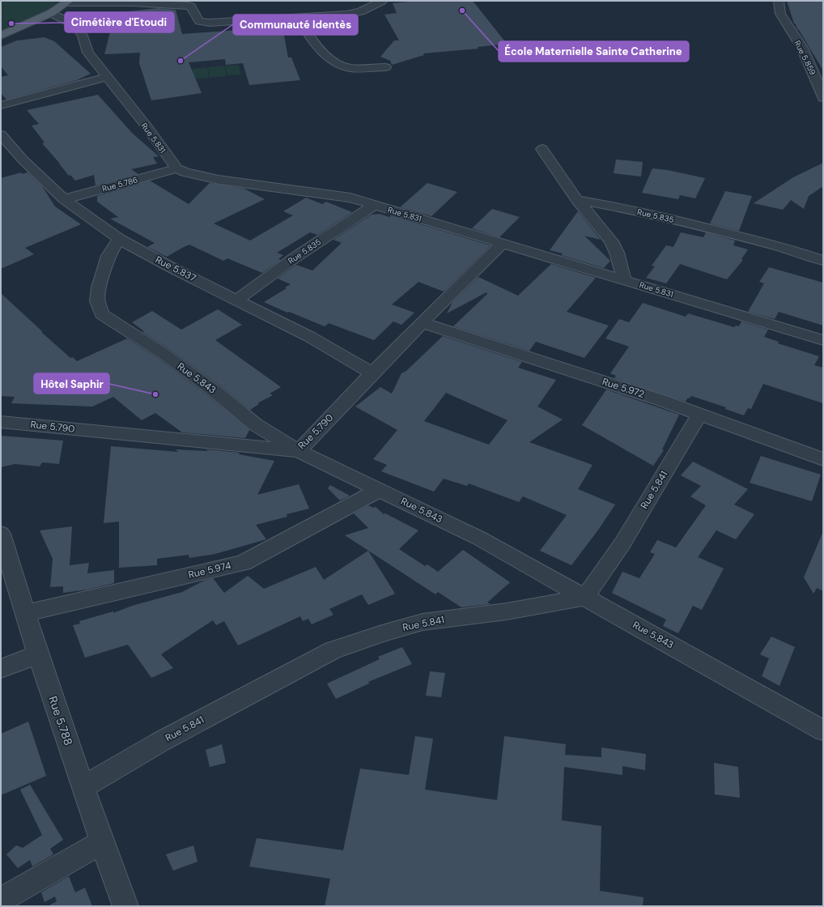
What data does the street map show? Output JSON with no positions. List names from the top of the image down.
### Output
{
  "streets": {
    "street": [
      "Rue 5.859",
      "Rue 5.831",
      "Rue 5.786",
      "Rue 5.835",
      "Rue 5.837",
      "Rue 5.843",
      "Rue 5.972",
      "Rue 5.790",
      "Rue 5.841",
      "Rue 5.974",
      "Rue 5.788"
    ]
  },
  "crossings": [
    ["Rue 5.831", "Rue 5.786"],
    ["Rue 5.831", "Rue 5.835"],
    ["Rue 5.831", "Rue 5.790"],
    ["Rue 5.786", "Rue 5.837"],
    ["Rue 5.835", "Rue 5.837"],
    ["Rue 5.837", "Rue 5.843"],
    ["Rue 5.837", "Rue 5.790"],
    ["Rue 5.843", "Rue 5.790"],
    ["Rue 5.843", "Rue 5.841"],
    ["Rue 5.843", "Rue 5.974"],
    ["Rue 5.972", "Rue 5.790"],
    ["Rue 5.972", "Rue 5.841"],
    ["Rue 5.841", "Rue 5.788"],
    ["Rue 5.974", "Rue 5.788"]
  ],
  "places": [
    "École Maternielle Sainte Catherine",
    "Cimétière d'Etoudi",
    "Communauté Identès",
    "Hôtel Saphir"
  ]
}
